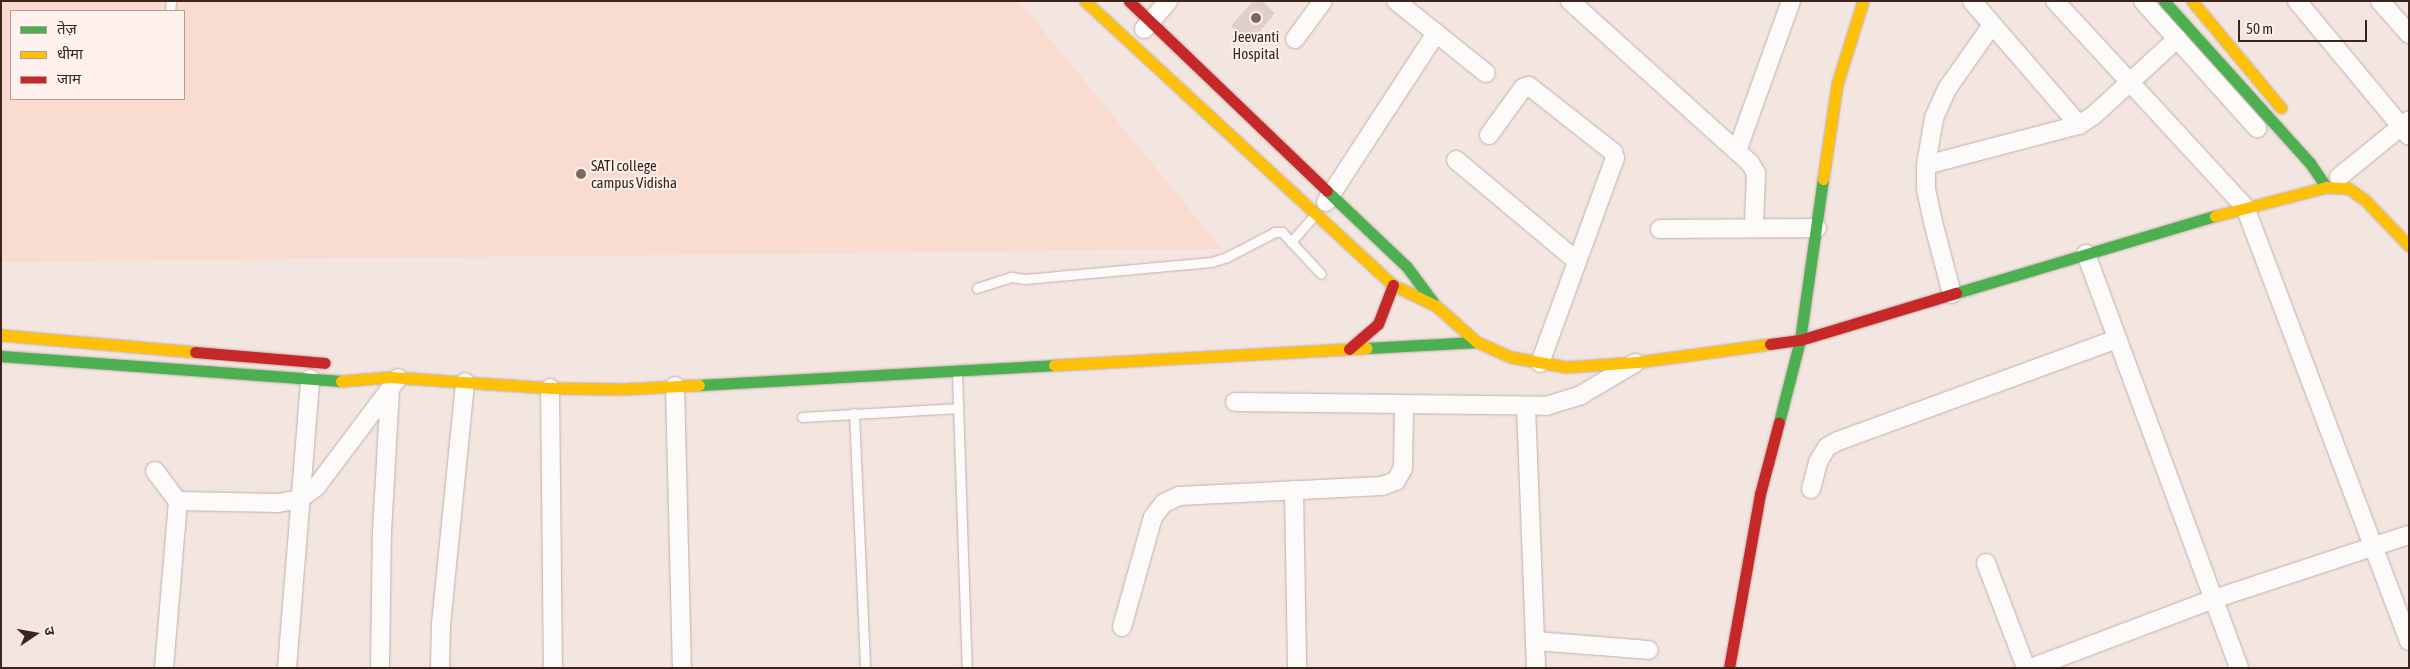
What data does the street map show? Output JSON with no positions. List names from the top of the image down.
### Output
{
  "places": ["Jeevanti Hospital", "SATI college campus Vidisha"],
  "legend": ["तेज़", "धीमा", "जाम"],
  "scale_bar": "50 m",
  "north": "right"
}
